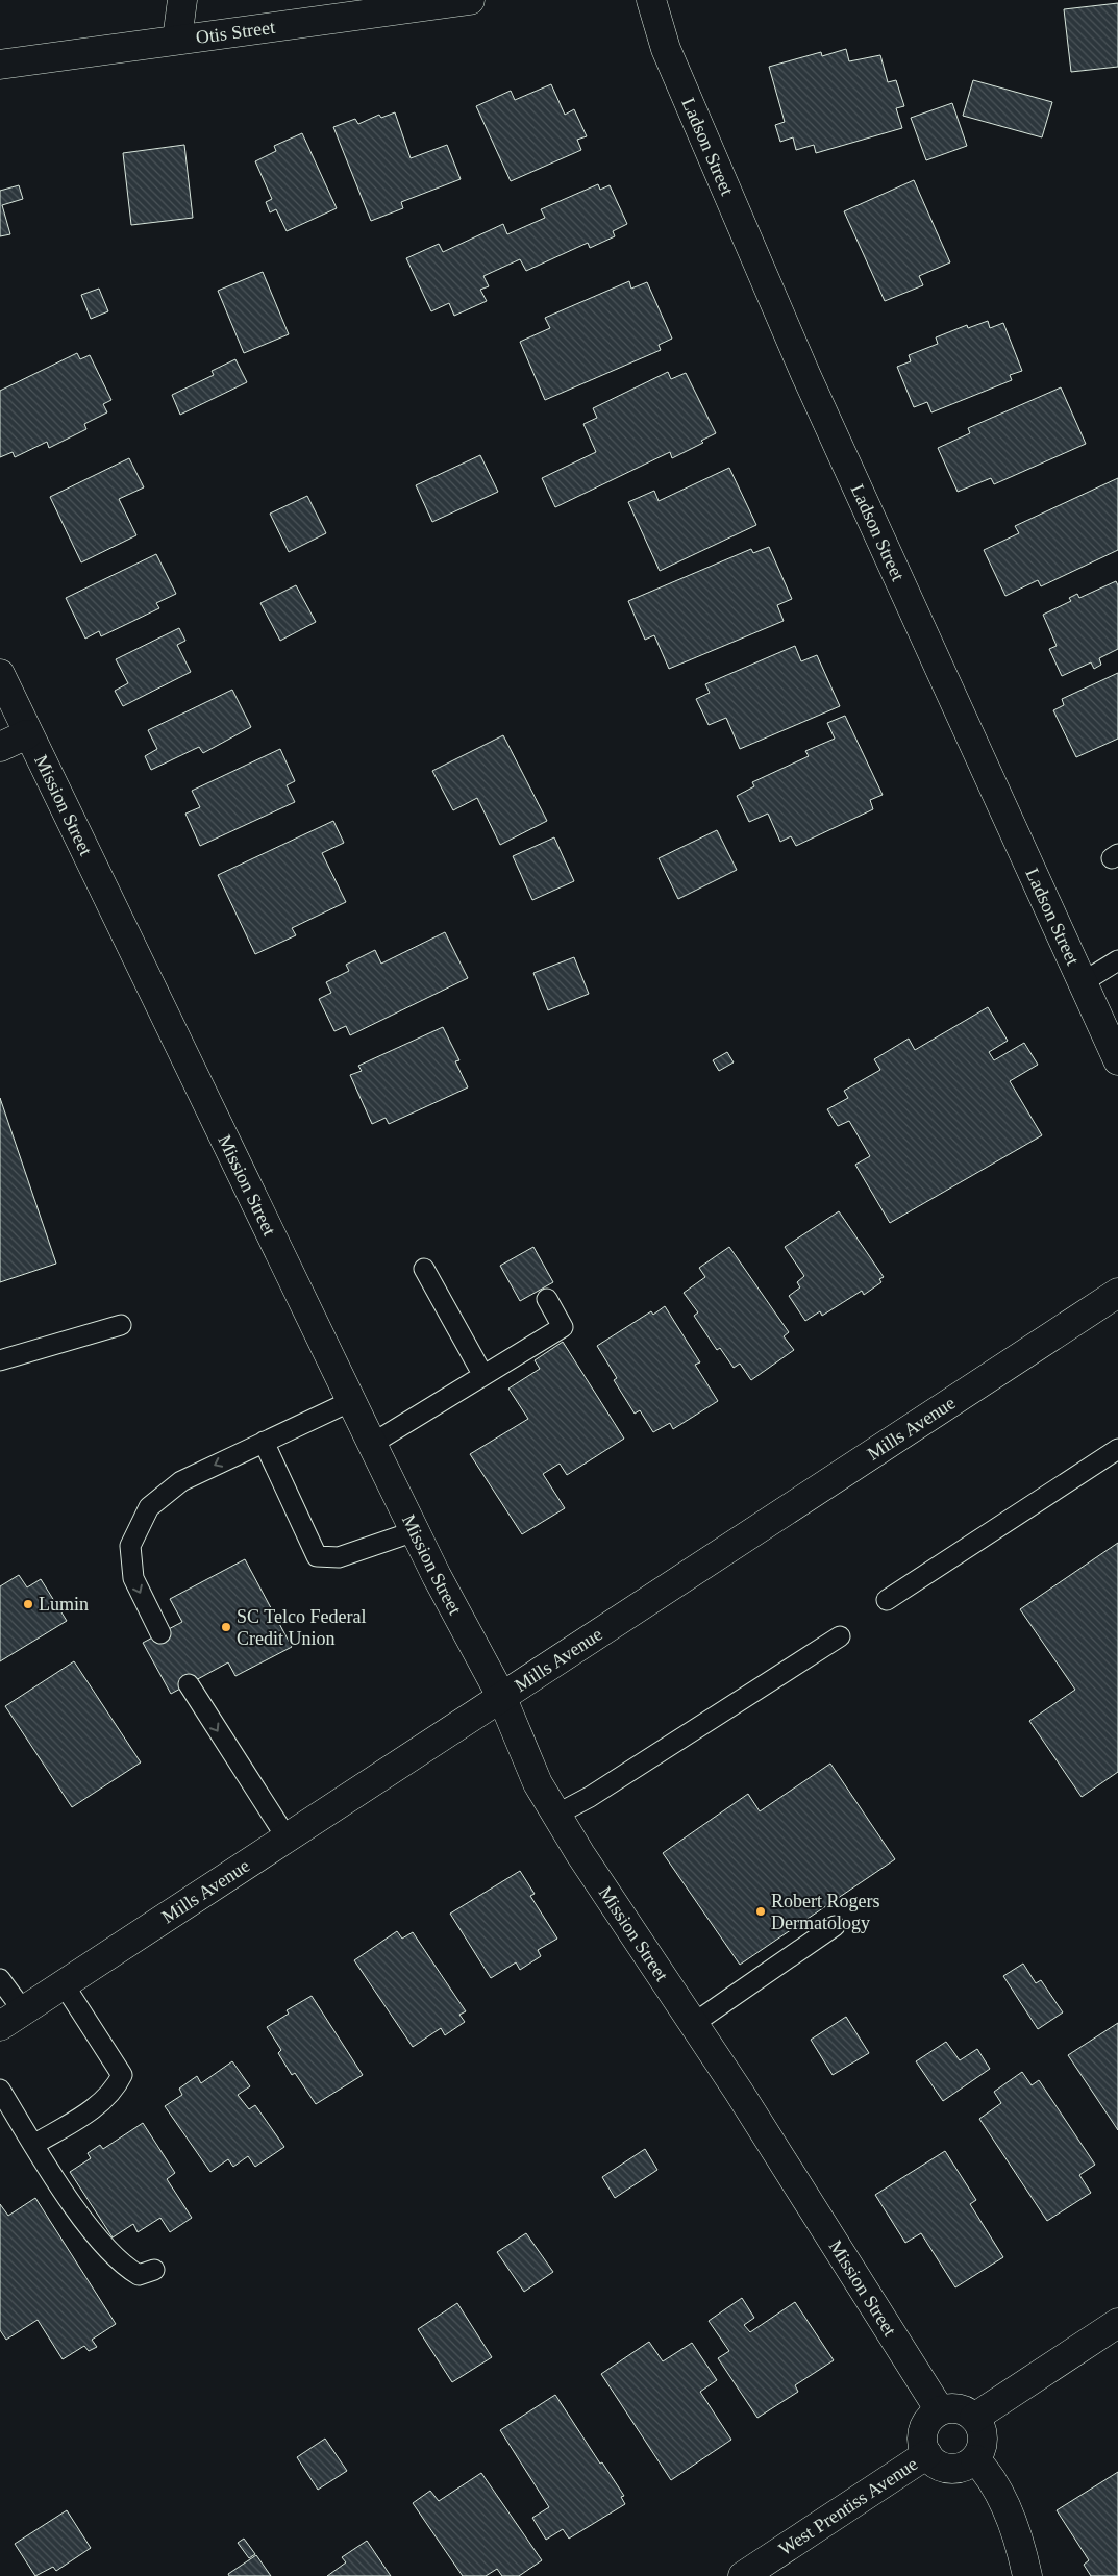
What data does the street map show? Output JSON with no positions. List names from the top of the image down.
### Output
{
  "streets": {
    "street": [
      "Otis Street",
      "Ladson Street",
      "Mission Street",
      "Mills Avenue",
      "West Prentiss Avenue"
    ]
  },
  "crossings": [
    ["Mission Street", "Mills Avenue"],
    ["Mission Street", "West Prentiss Avenue"]
  ],
  "places": ["Lumin", "SC Telco Federal Credit Union", "Robert Rogers Dermatology"]
}
